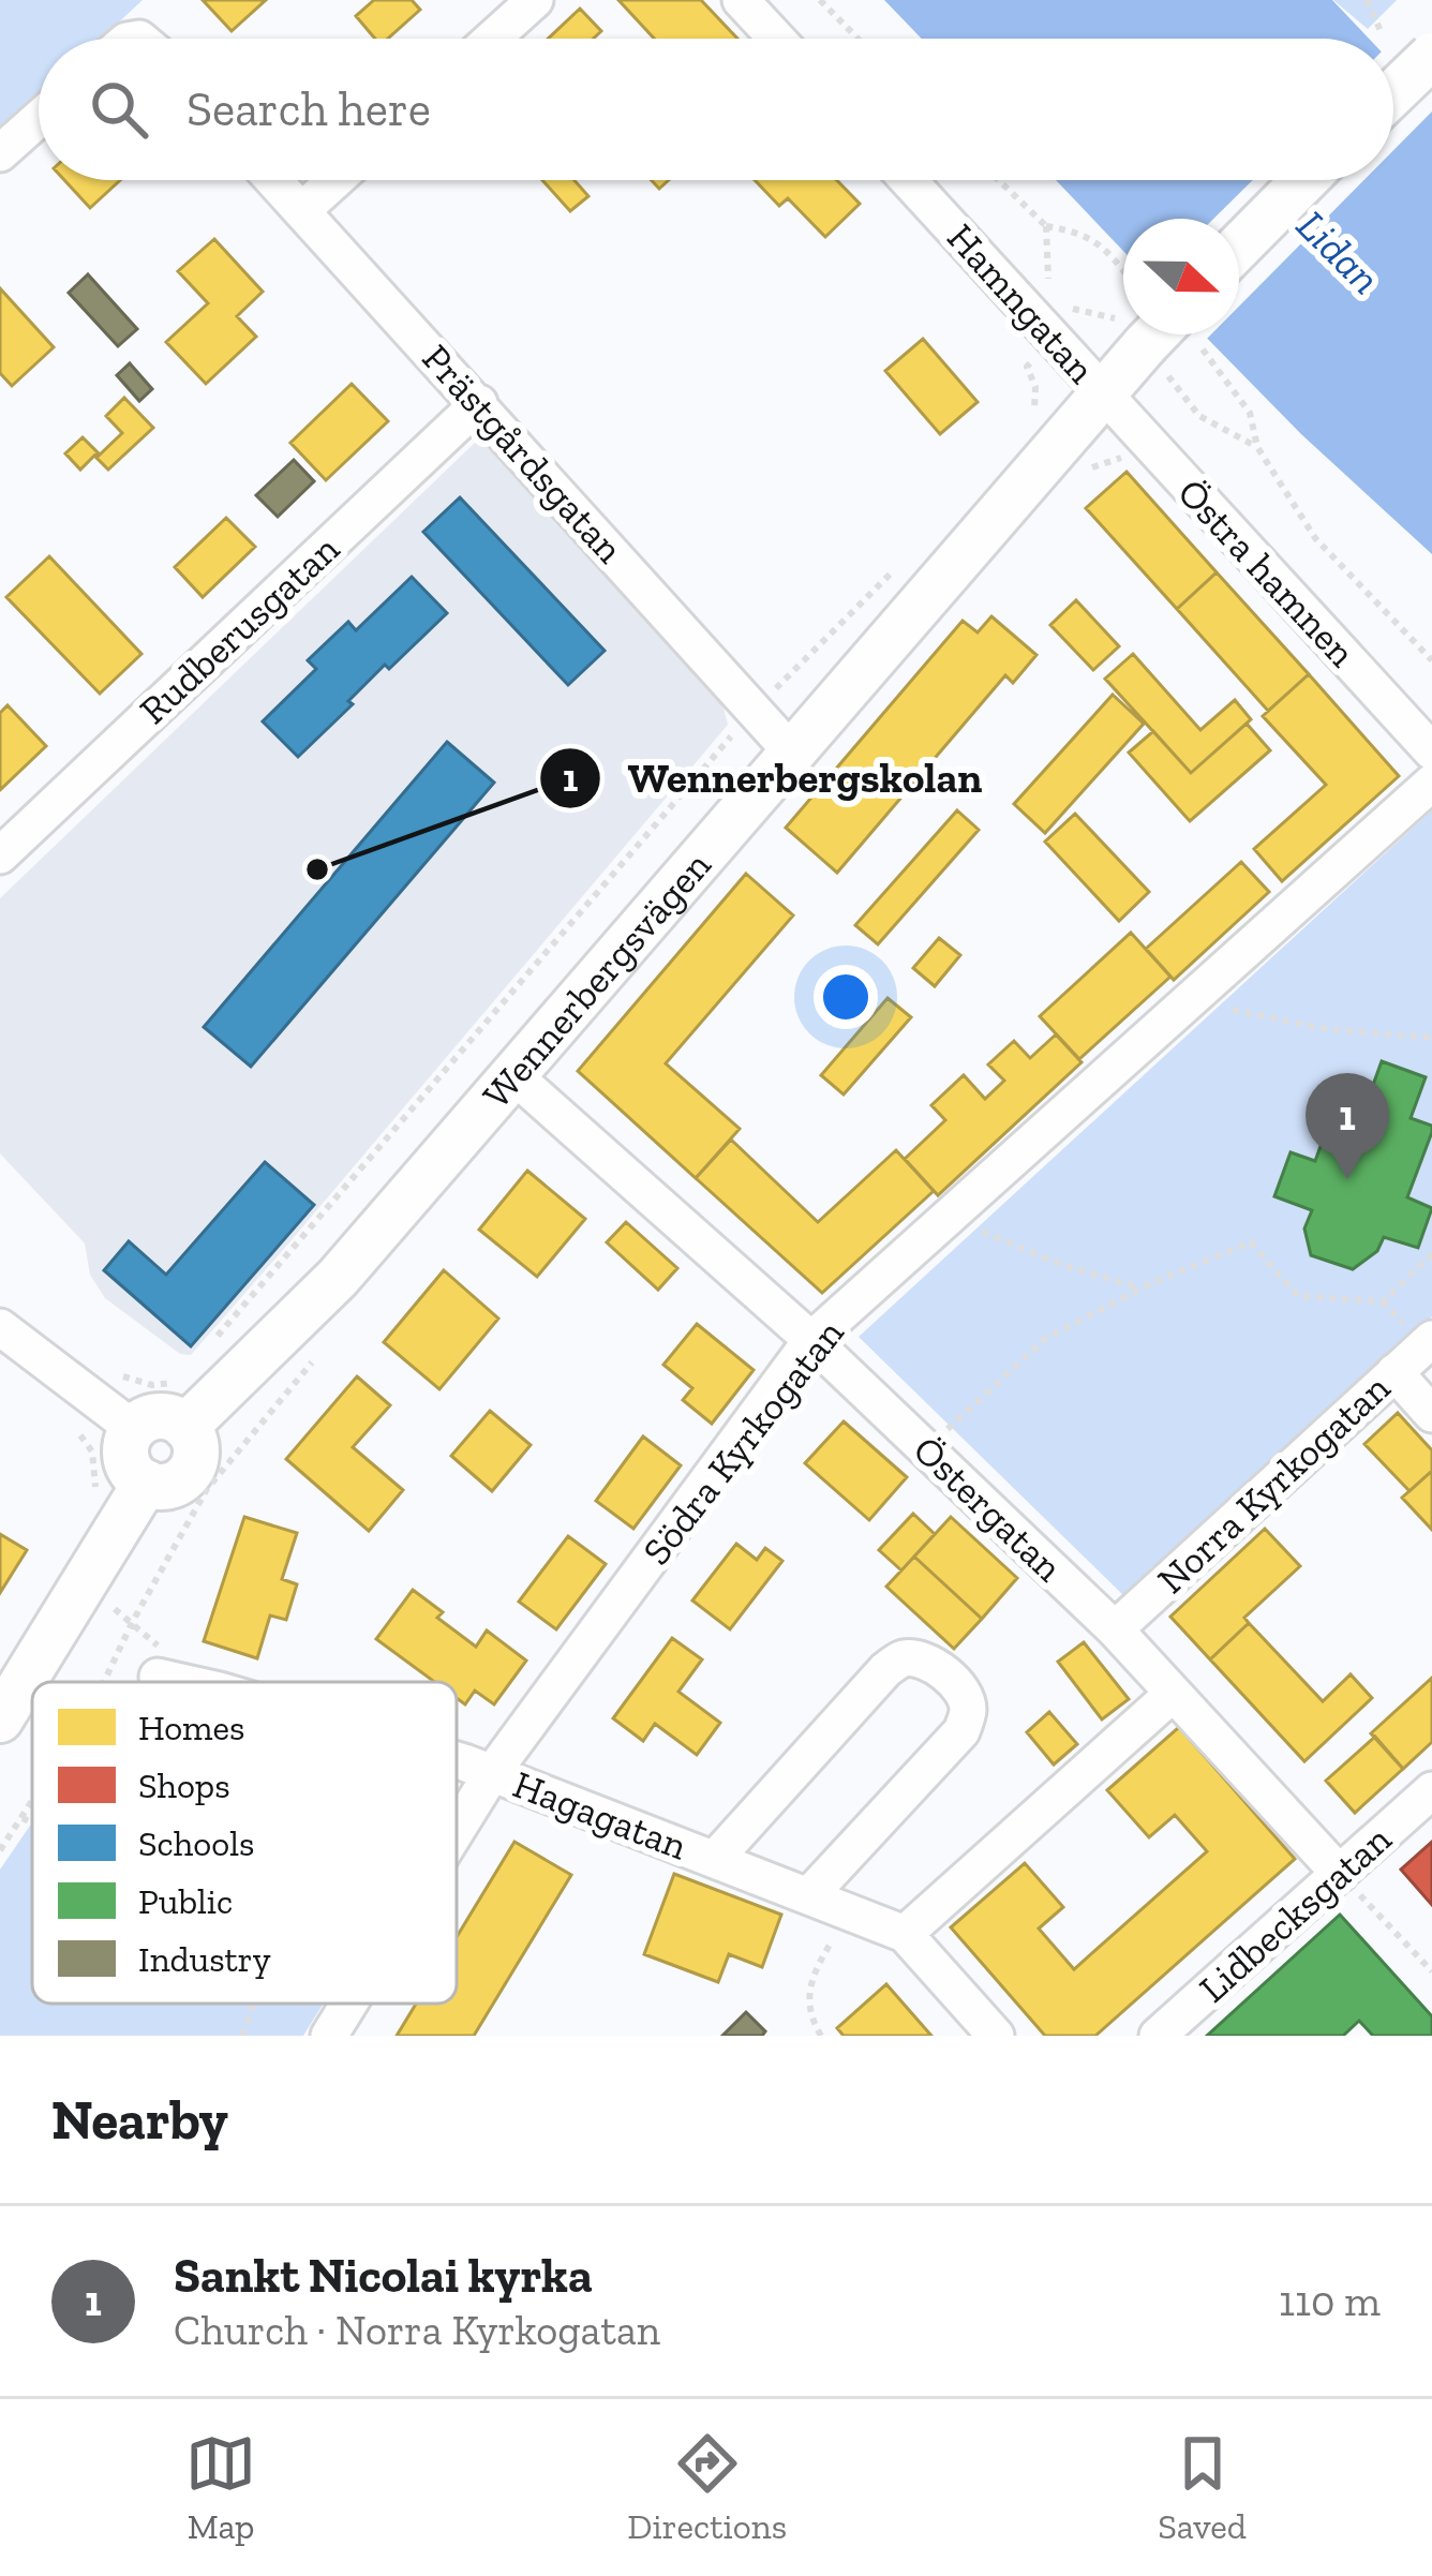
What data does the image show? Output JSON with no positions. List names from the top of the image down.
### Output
{
  "streets": {
    "main road": ["Wennerbergsvägen"],
    "street": [
      "Hamngatan",
      "Prästgårdsgatan",
      "Östra hamnen",
      "Rudberusgatan",
      "Södra Kyrkogatan",
      "Norra Kyrkogatan",
      "Östergatan",
      "Hagagatan",
      "Lidbecksgatan"
    ]
  },
  "crossings": [
    ["Hamngatan", "Östra hamnen"],
    ["Hamngatan", "Wennerbergsvägen"],
    ["Prästgårdsgatan", "Rudberusgatan"],
    ["Prästgårdsgatan", "Wennerbergsvägen"],
    ["Östra hamnen", "Wennerbergsvägen"],
    ["Wennerbergsvägen", "Östergatan"],
    ["Södra Kyrkogatan", "Östergatan"],
    ["Södra Kyrkogatan", "Hagagatan"],
    ["Norra Kyrkogatan", "Östergatan"],
    ["Östergatan", "Lidbecksgatan"]
  ],
  "water": ["Lidan"],
  "places": ["Wennerbergskolan"],
  "legend": [
    "Homes",
    "Shops",
    "Schools",
    "Public",
    "Industry"
  ],
  "north": "right",
  "page": {
    "search": "Search here",
    "pins": "1",
    "heading": "Nearby",
    "list": [
      {
        "mark": "1",
        "name": "Sankt Nicolai kyrka",
        "note": "Church · Norra Kyrkogatan",
        "value": "110 m"
      }
    ],
    "nav": ["Map", "Directions", "Saved"]
  }
}
